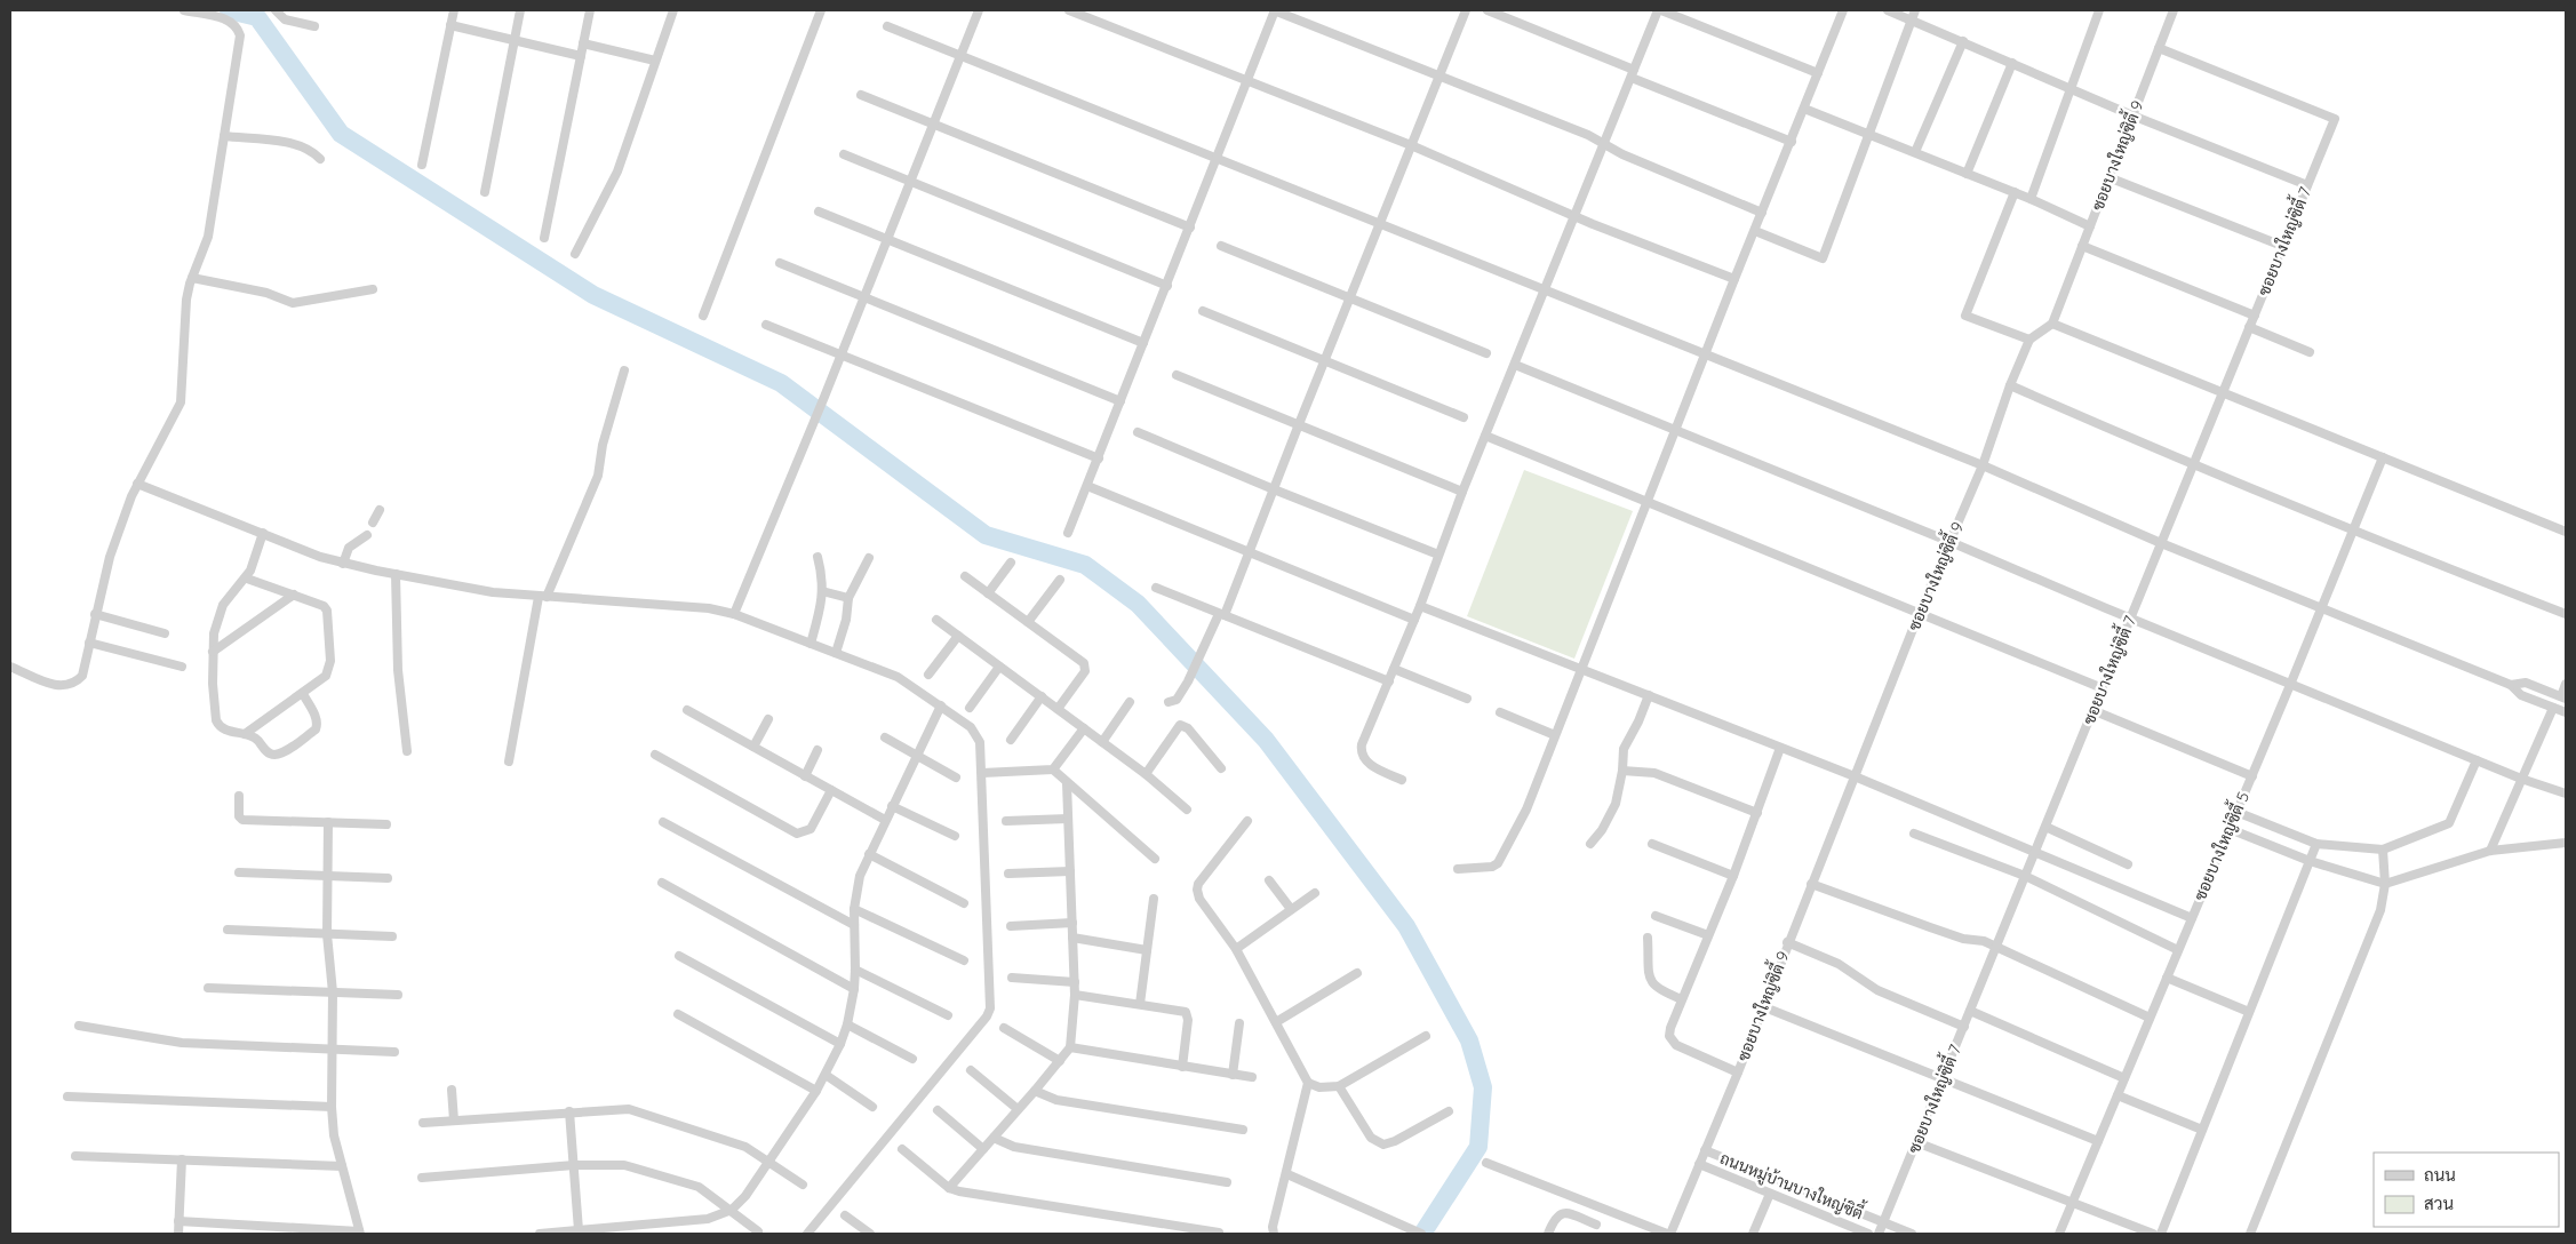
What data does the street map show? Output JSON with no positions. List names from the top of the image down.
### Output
{
  "streets": {
    "street": [
      "ซอยบางใหญ่ซิตี้ 9",
      "ซอยบางใหญ่ซิตี้ 7",
      "ซอยบางใหญ่ซิตี้ 5",
      "ถนนหมู่บ้านบางใหญ่ซิตี้"
    ]
  },
  "crossings": [
    ["ซอยบางใหญ่ซิตี้ 9", "ซอยบางใหญ่ซิตี้ 7"],
    ["ซอยบางใหญ่ซิตี้ 9", "ถนนหมู่บ้านบางใหญ่ซิตี้"],
    ["ซอยบางใหญ่ซิตี้ 7", "ถนนหมู่บ้านบางใหญ่ซิตี้"]
  ],
  "legend": ["ถนน", "สวน"]
}
